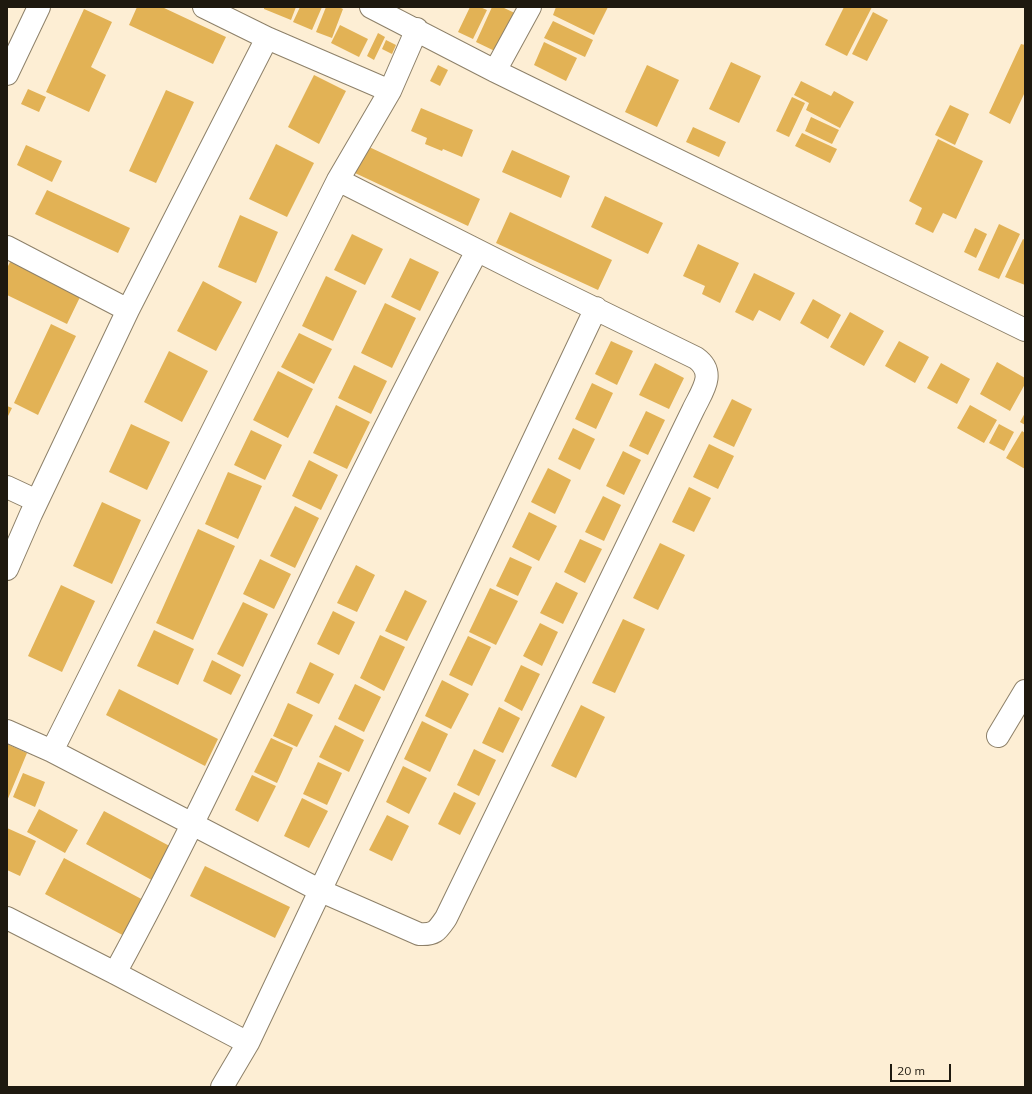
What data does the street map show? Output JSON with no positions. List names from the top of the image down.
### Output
{
  "scale_bar": "20 m"
}
